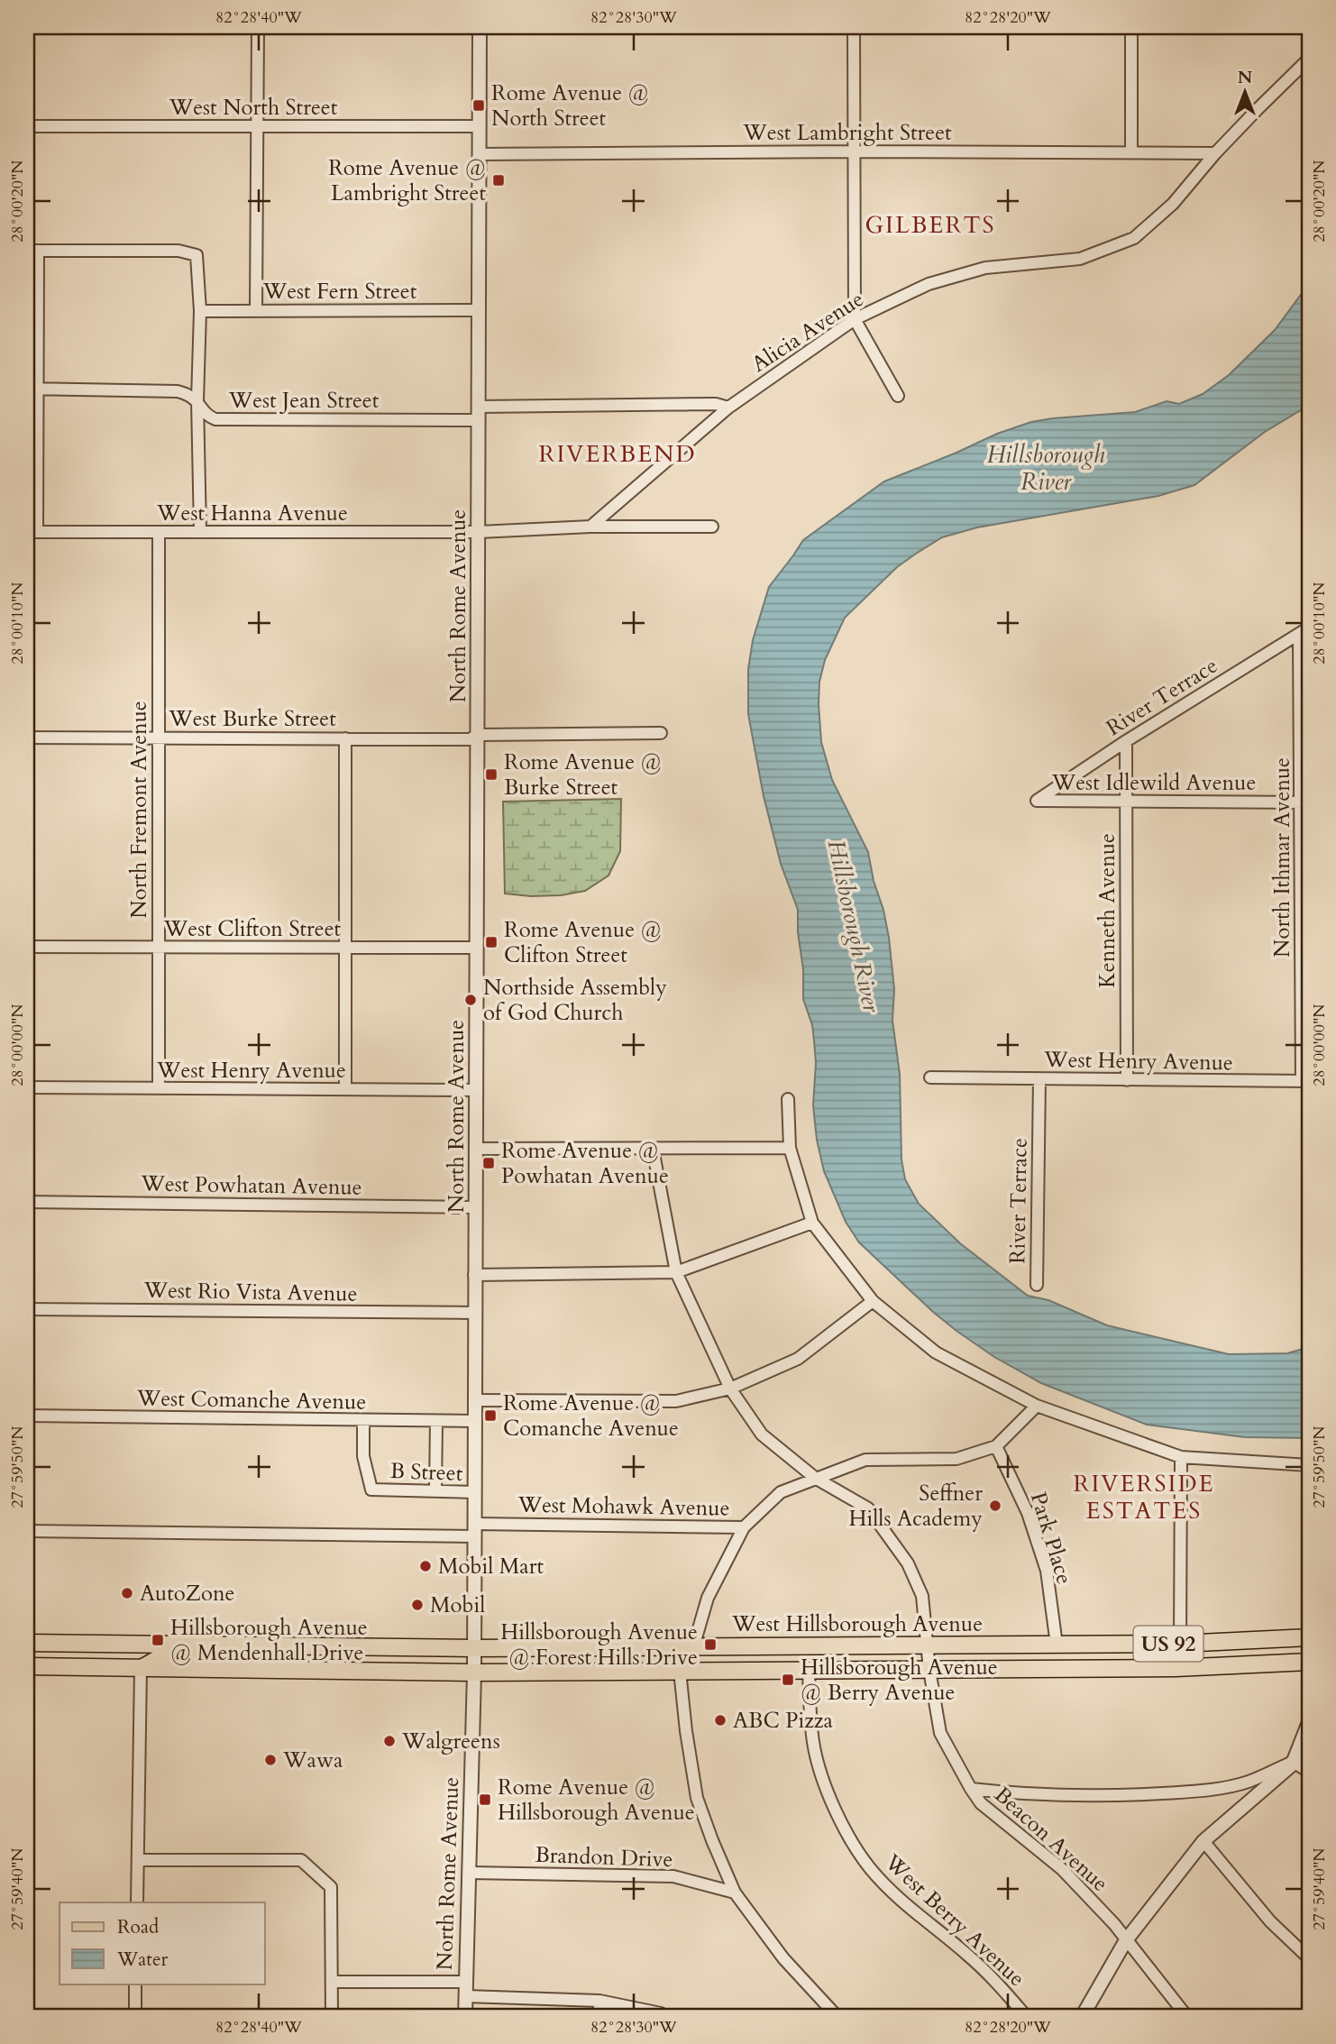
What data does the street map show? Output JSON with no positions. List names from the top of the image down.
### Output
{
  "streets": {
    "main road": ["West Hillsborough Avenue", "US 92"],
    "street": [
      "West North Street",
      "West Lambright Street",
      "West Fern Street",
      "Alicia Avenue",
      "West Jean Street",
      "West Hanna Avenue",
      "North Rome Avenue",
      "River Terrace",
      "West Burke Street",
      "West Idlewild Avenue",
      "North Fremont Avenue",
      "North Ithmar Avenue",
      "Kenneth Avenue",
      "West Clifton Street",
      "West Henry Avenue",
      "West Powhatan Avenue",
      "West Rio Vista Avenue",
      "West Comanche Avenue",
      "B Street",
      "West Mohawk Avenue",
      "Park Place",
      "Beacon Avenue",
      "Brandon Drive",
      "West Berry Avenue"
    ]
  },
  "crossings": [
    ["West North Street", "North Rome Avenue"],
    ["West Lambright Street", "Alicia Avenue"],
    ["West Lambright Street", "North Rome Avenue"],
    ["West Fern Street", "North Rome Avenue"],
    ["West Jean Street", "North Rome Avenue"],
    ["West Hanna Avenue", "North Rome Avenue"],
    ["West Hanna Avenue", "North Fremont Avenue"],
    ["North Rome Avenue", "West Burke Street"],
    ["North Rome Avenue", "West Clifton Street"],
    ["North Rome Avenue", "West Henry Avenue"],
    ["North Rome Avenue", "West Powhatan Avenue"],
    ["North Rome Avenue", "West Rio Vista Avenue"],
    ["North Rome Avenue", "West Comanche Avenue"],
    ["North Rome Avenue", "B Street"],
    ["North Rome Avenue", "West Mohawk Avenue"],
    ["North Rome Avenue", "West Hillsborough Avenue"],
    ["North Rome Avenue", "Brandon Drive"],
    ["River Terrace", "West Idlewild Avenue"],
    ["River Terrace", "North Ithmar Avenue"],
    ["River Terrace", "Kenneth Avenue"],
    ["River Terrace", "West Henry Avenue"],
    ["West Burke Street", "North Fremont Avenue"],
    ["West Idlewild Avenue", "North Ithmar Avenue"],
    ["West Idlewild Avenue", "Kenneth Avenue"],
    ["North Fremont Avenue", "West Clifton Street"],
    ["North Fremont Avenue", "West Henry Avenue"],
    ["North Ithmar Avenue", "West Henry Avenue"],
    ["Kenneth Avenue", "West Henry Avenue"],
    ["West Comanche Avenue", "B Street"],
    ["West Mohawk Avenue", "Park Place"],
    ["West Mohawk Avenue", "Beacon Avenue"],
    ["Park Place", "West Hillsborough Avenue"],
    ["West Hillsborough Avenue", "Beacon Avenue"],
    ["West Hillsborough Avenue", "West Berry Avenue"]
  ],
  "districts": ["GILBERTS", "RIVERBEND", "RIVERSIDE ESTATES"],
  "water": ["Hillsborough River"],
  "places": {
    "transit": [
      "Rome Avenue @ North Street",
      "Rome Avenue @ Lambright Street",
      "Rome Avenue @ Burke Street",
      "Rome Avenue @ Clifton Street",
      "Rome Avenue @ Powhatan Avenue",
      "Rome Avenue @ Comanche Avenue",
      "Hillsborough Avenue @ Mendenhall Drive",
      "Hillsborough Avenue @ Forest Hills Drive",
      "Hillsborough Avenue @ Berry Avenue",
      "Rome Avenue @ Hillsborough Avenue"
    ],
    "other": [
      "Northside Assembly of God Church",
      "Seffner Hills Academy",
      "Mobil Mart",
      "AutoZone",
      "Mobil",
      "ABC Pizza",
      "Walgreens",
      "Wawa"
    ]
  },
  "legend": ["Road", "Water"],
  "north": "top",
  "coordinates": [
    "82°28'40\"W",
    "82°28'30\"W",
    "82°28'20\"W",
    "28°00'20\"N",
    "28°00'10\"N",
    "28°00'00\"N",
    "27°59'50\"N",
    "27°59'40\"N"
  ]
}
